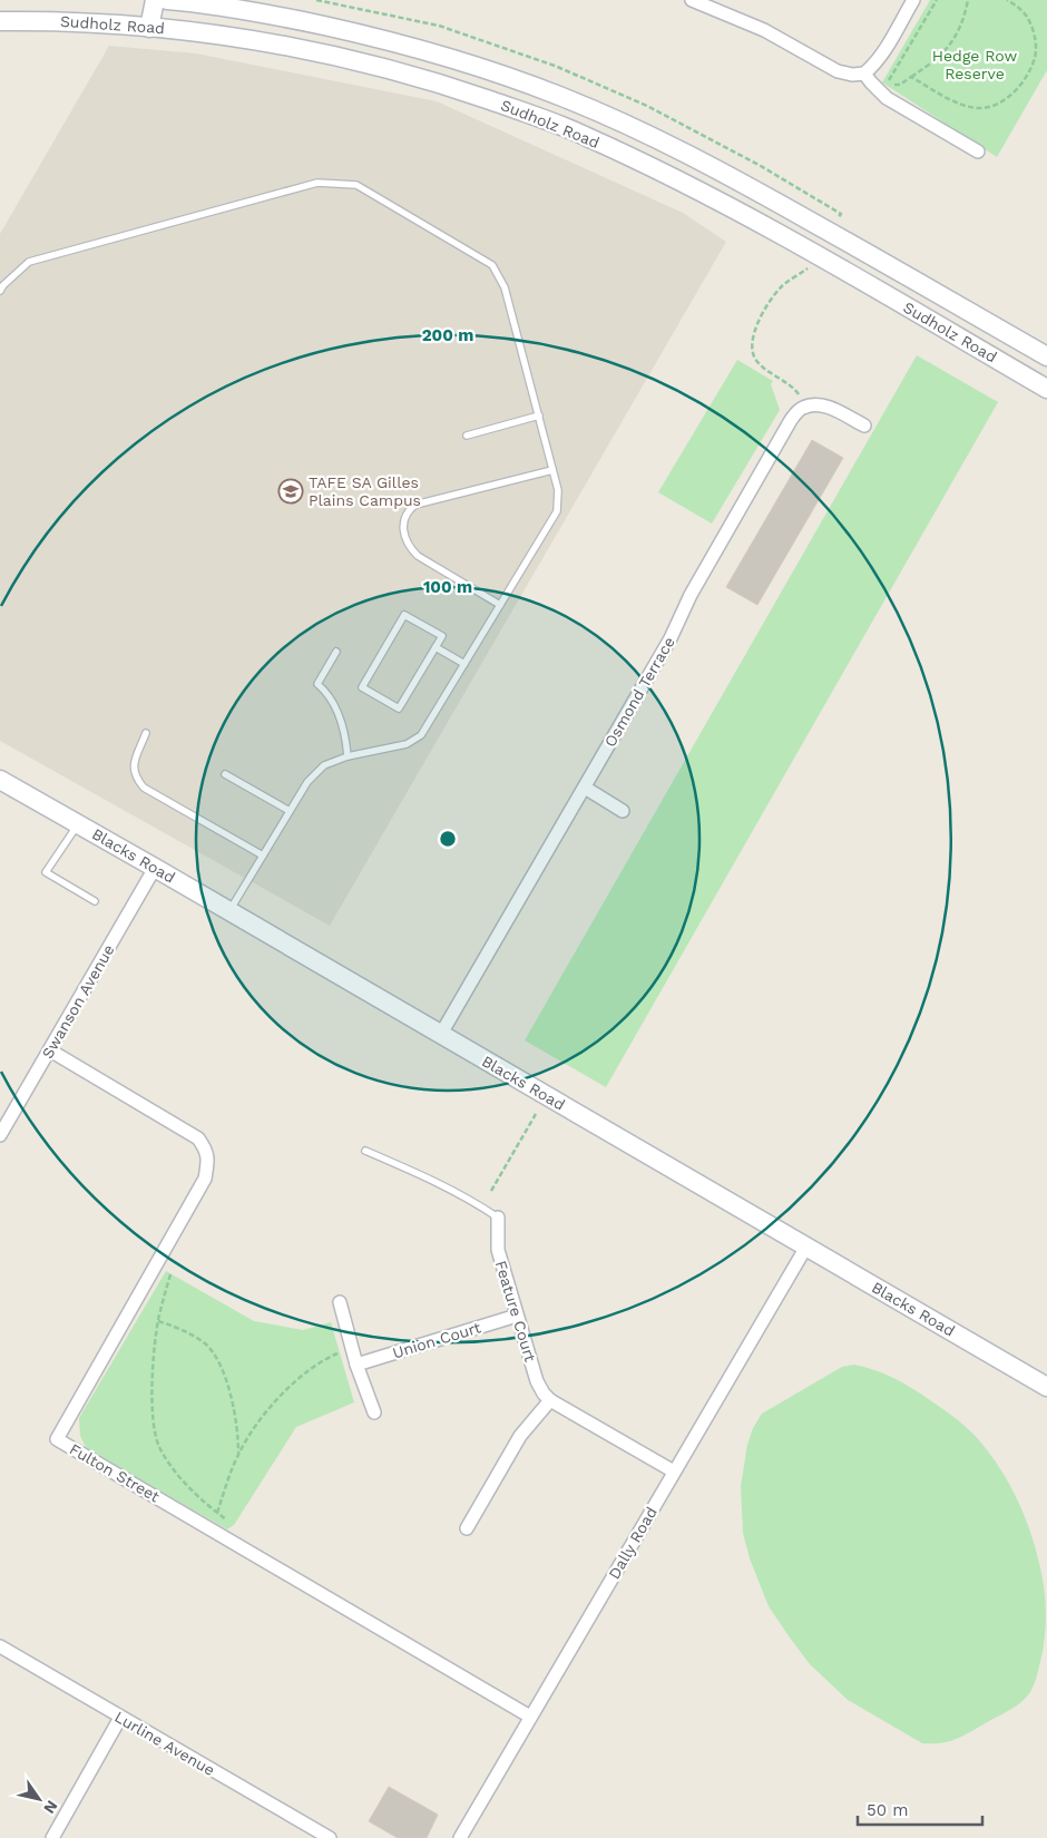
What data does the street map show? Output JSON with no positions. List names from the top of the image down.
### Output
{
  "streets": {
    "main road": ["Sudholz Road", "Blacks Road"],
    "street": [
      "Osmond Terrace",
      "Swanson Avenue",
      "Feature Court",
      "Union Court",
      "Fulton Street",
      "Dally Road",
      "Lurline Avenue"
    ]
  },
  "crossings": [
    ["Osmond Terrace", "Blacks Road"],
    ["Blacks Road", "Swanson Avenue"],
    ["Blacks Road", "Dally Road"],
    ["Swanson Avenue", "Fulton Street"],
    ["Feature Court", "Union Court"],
    ["Feature Court", "Dally Road"],
    ["Fulton Street", "Dally Road"]
  ],
  "parks": ["Hedge Row Reserve"],
  "places": {
    "school or university": ["TAFE SA Gilles Plains Campus"]
  },
  "scale_bar": "50 m",
  "north": "bottom right",
  "rings": ["200 m", "100 m"]
}
